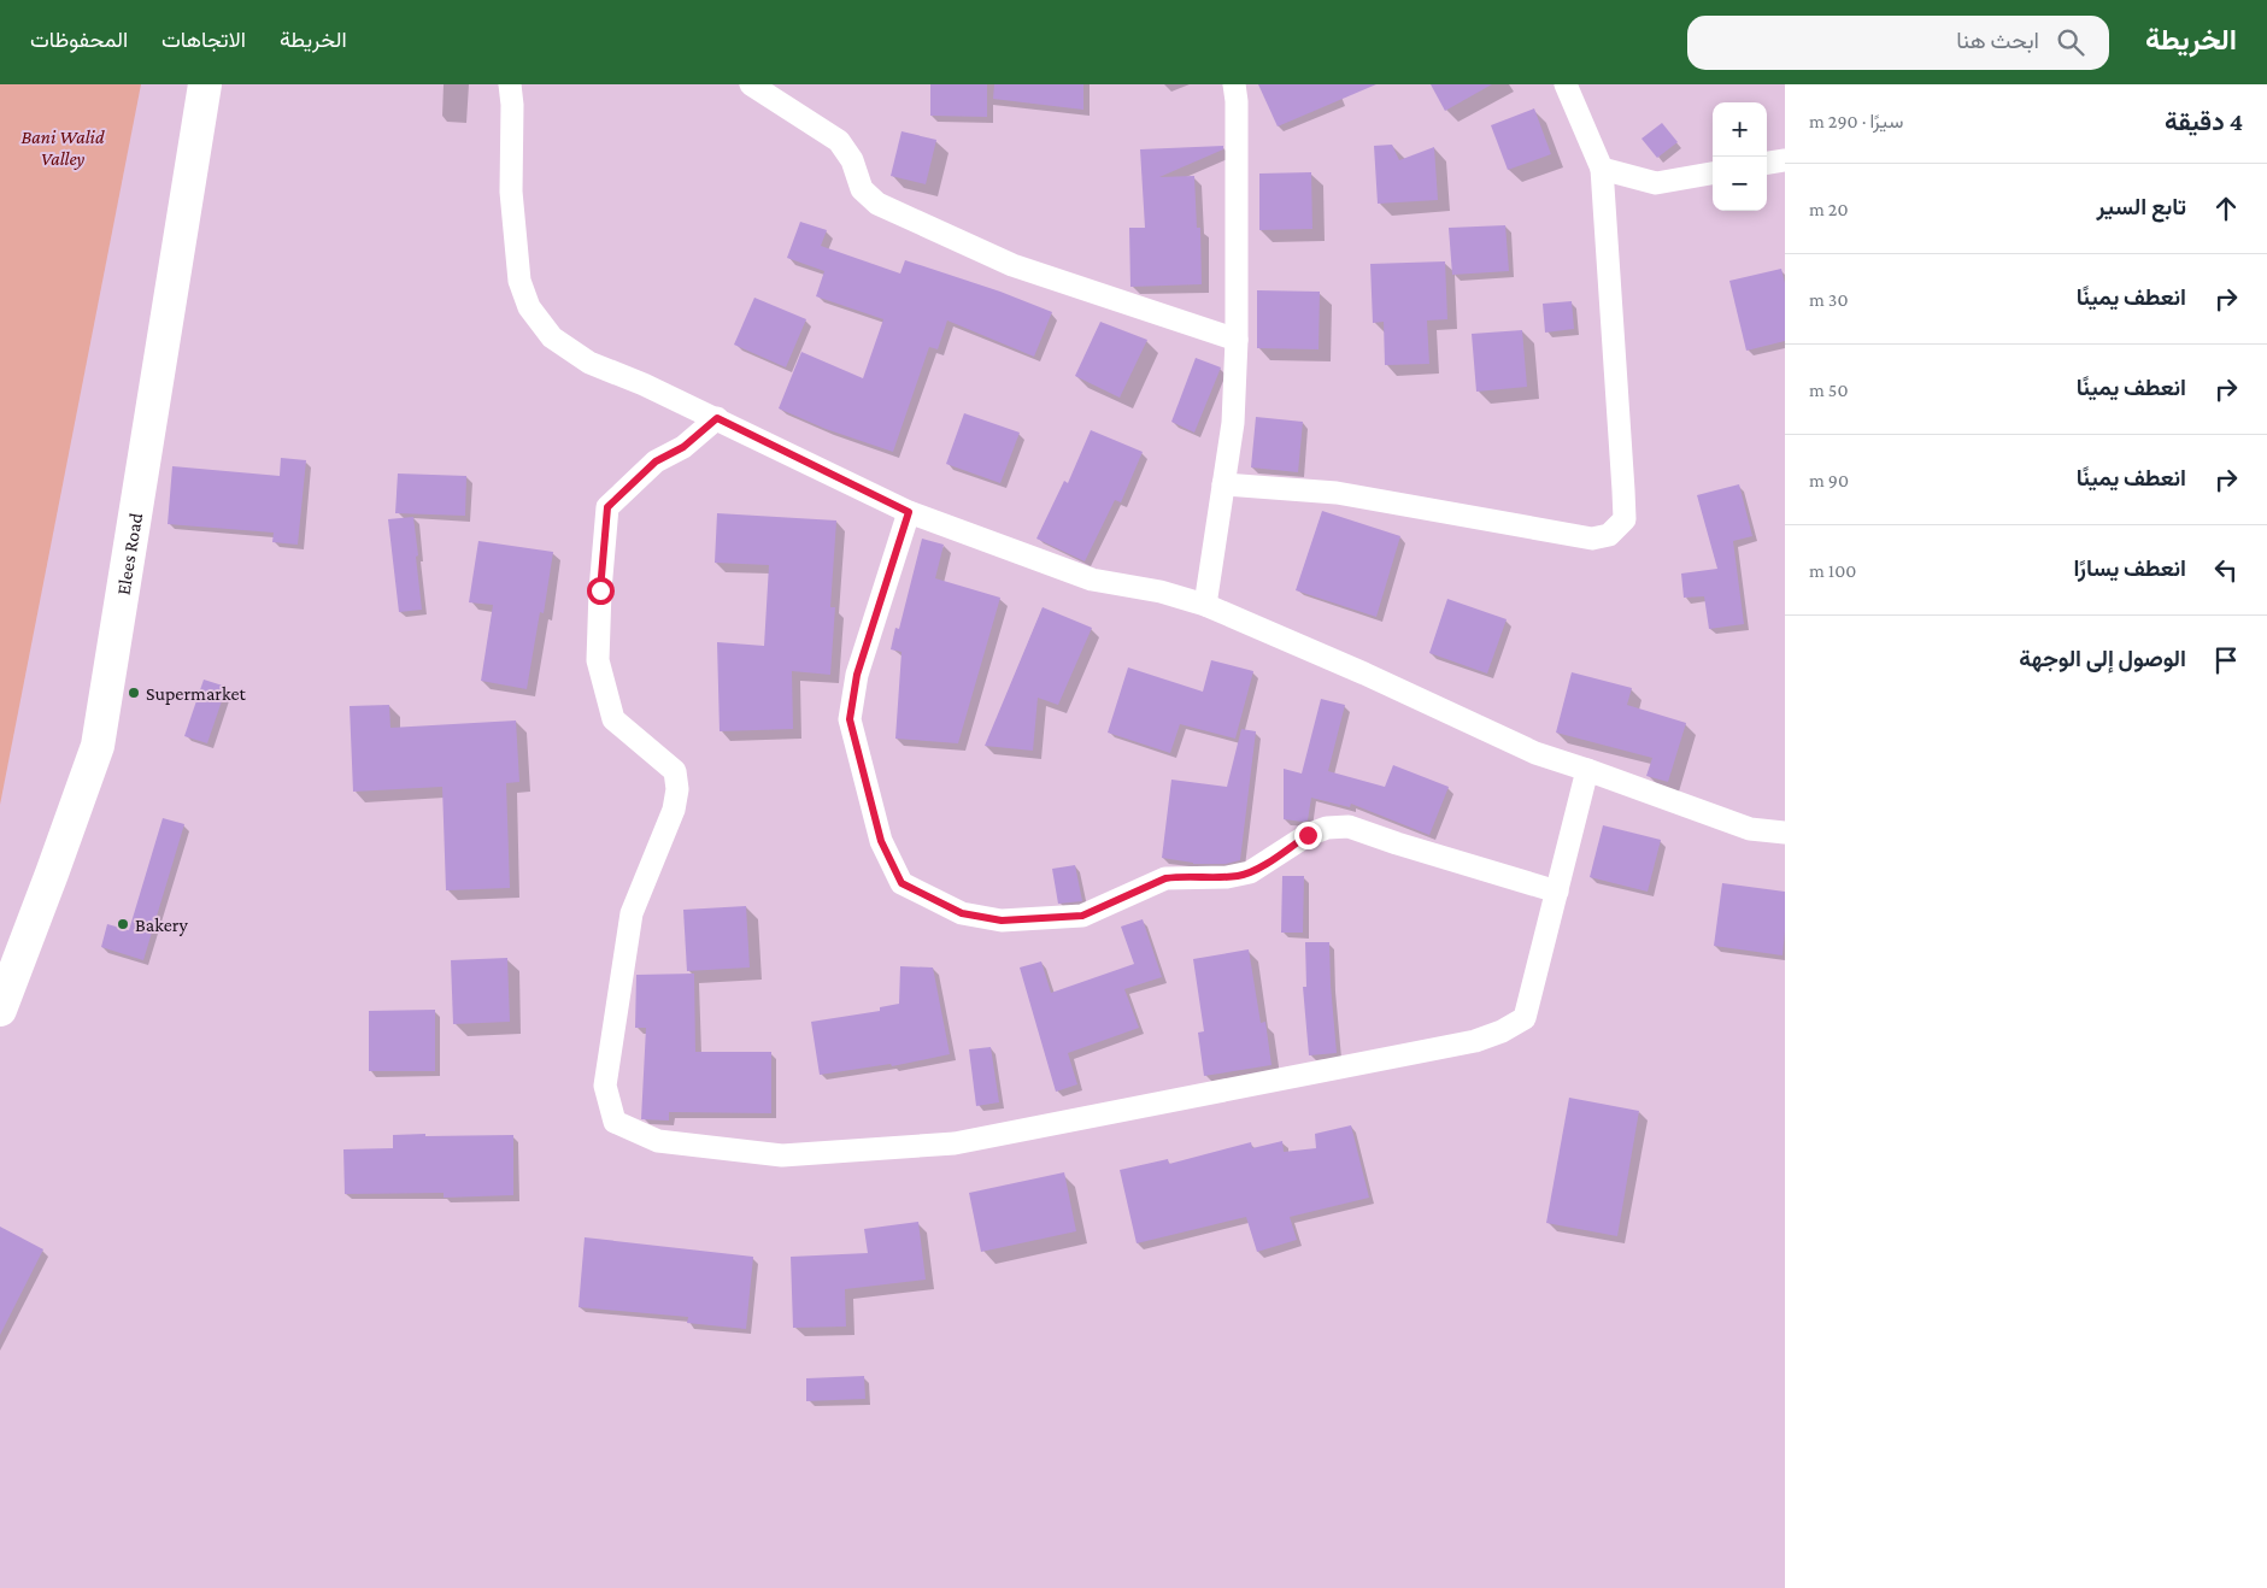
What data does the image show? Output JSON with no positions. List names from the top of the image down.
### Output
{
  "streets": {
    "highway": ["Elees Road"]
  },
  "parks": ["Bani Walid Valley"],
  "places": ["Supermarket", "Bakery"],
  "page": {
    "header": "الخريطة",
    "search": "ابحث هنا",
    "nav": ["الخريطة", "الاتجاهات", "المحفوظات"],
    "heading": ["4 دقيقة", "سيرًا · 290 m"],
    "map_buttons": ["+", "−"],
    "list": [
      ["تابع السير", "20 m"],
      ["انعطف يمينًا", "30 m"],
      ["انعطف يمينًا", "50 m"],
      ["انعطف يمينًا", "90 m"],
      ["انعطف يسارًا", "100 m"],
      "الوصول إلى الوجهة"
    ]
  }
}
